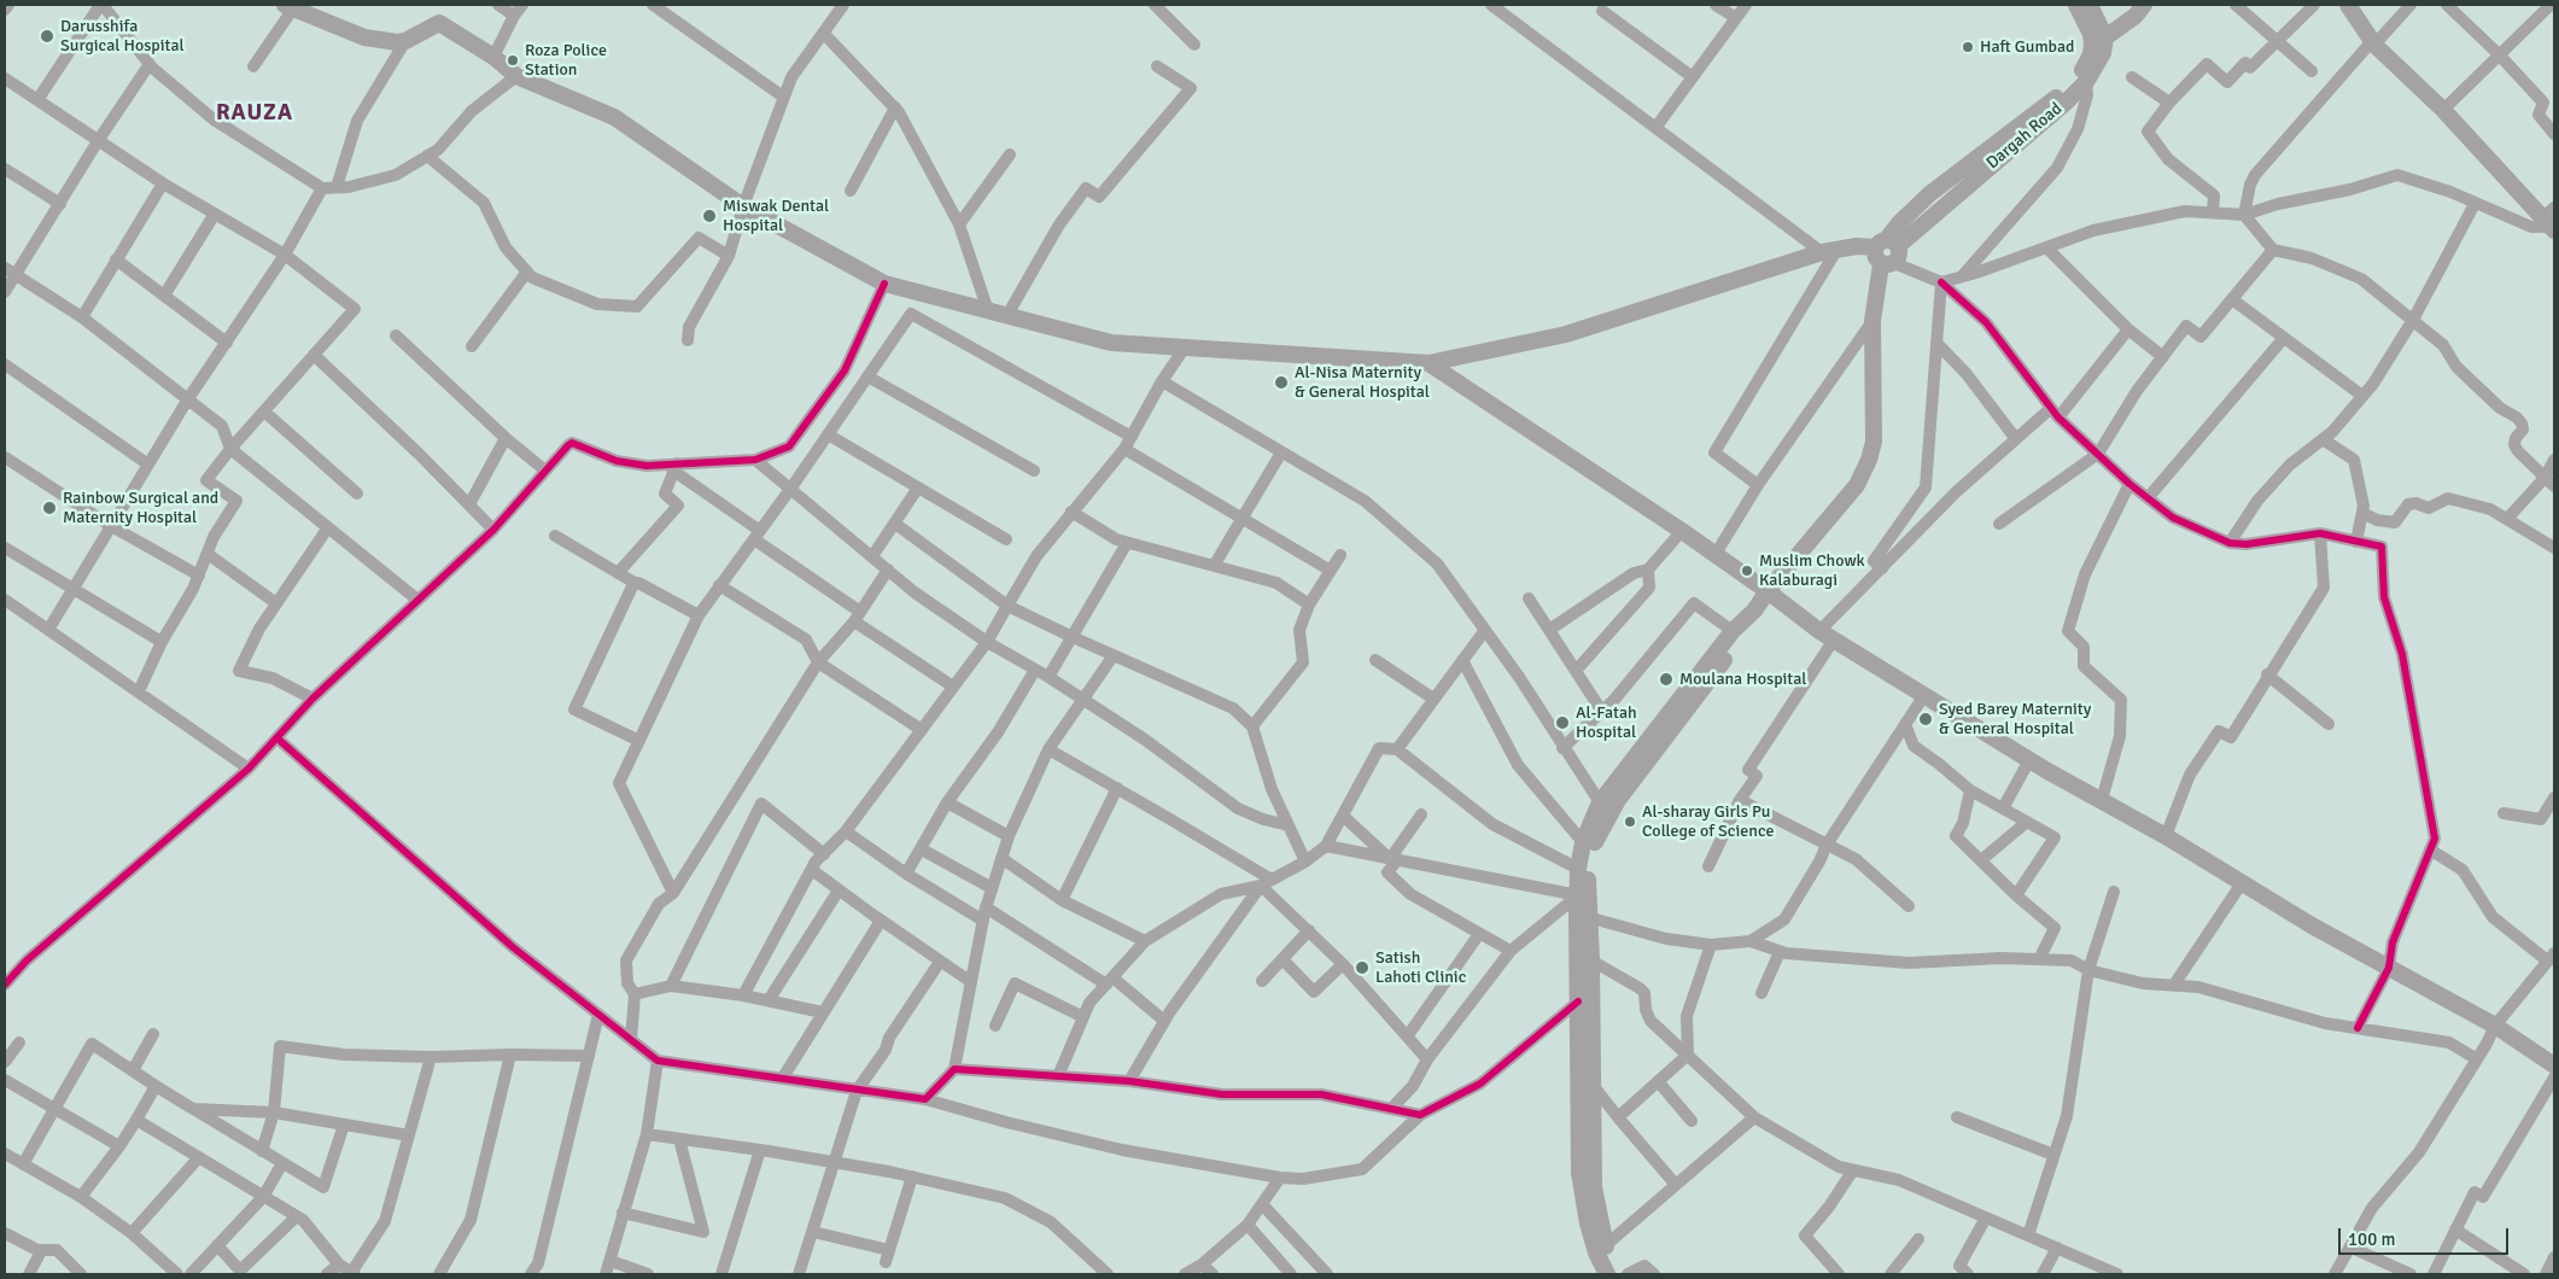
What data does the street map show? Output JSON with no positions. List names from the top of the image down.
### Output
{
  "streets": {
    "main road": ["Dargah Road"]
  },
  "districts": ["RAUZA"],
  "places": [
    "Darusshifa Surgical Hospital",
    "Haft Gumbad",
    "Roza Police Station",
    "Miswak Dental Hospital",
    "Al-Nisa Maternity & General Hospital",
    "Rainbow Surgical and Maternity Hospital",
    "Muslim Chowk Kalaburagi",
    "Moulana Hospital",
    "Syed Barey Maternity & General Hospital",
    "Al-Fatah Hospital",
    "Al-sharay Girls Pu College of Science",
    "Satish Lahoti Clinic"
  ],
  "scale_bar": "100 m"
}
